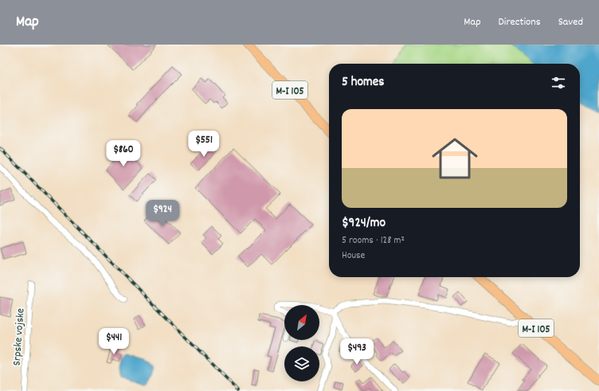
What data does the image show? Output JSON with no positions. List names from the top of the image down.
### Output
{
  "streets": {
    "main road": ["M-I 105"],
    "street": ["Srpske vojske"]
  },
  "north": "top right",
  "page": {
    "header": "Map",
    "nav": ["Map", "Directions", "Saved"],
    "heading": "5 homes",
    "list": [
      {
        "name": "$924/mo",
        "note": "5 rooms · 128 m² · House"
      }
    ],
    "price": [
      "$551",
      "$860",
      "$924",
      "$441",
      "$493"
    ]
  }
}
